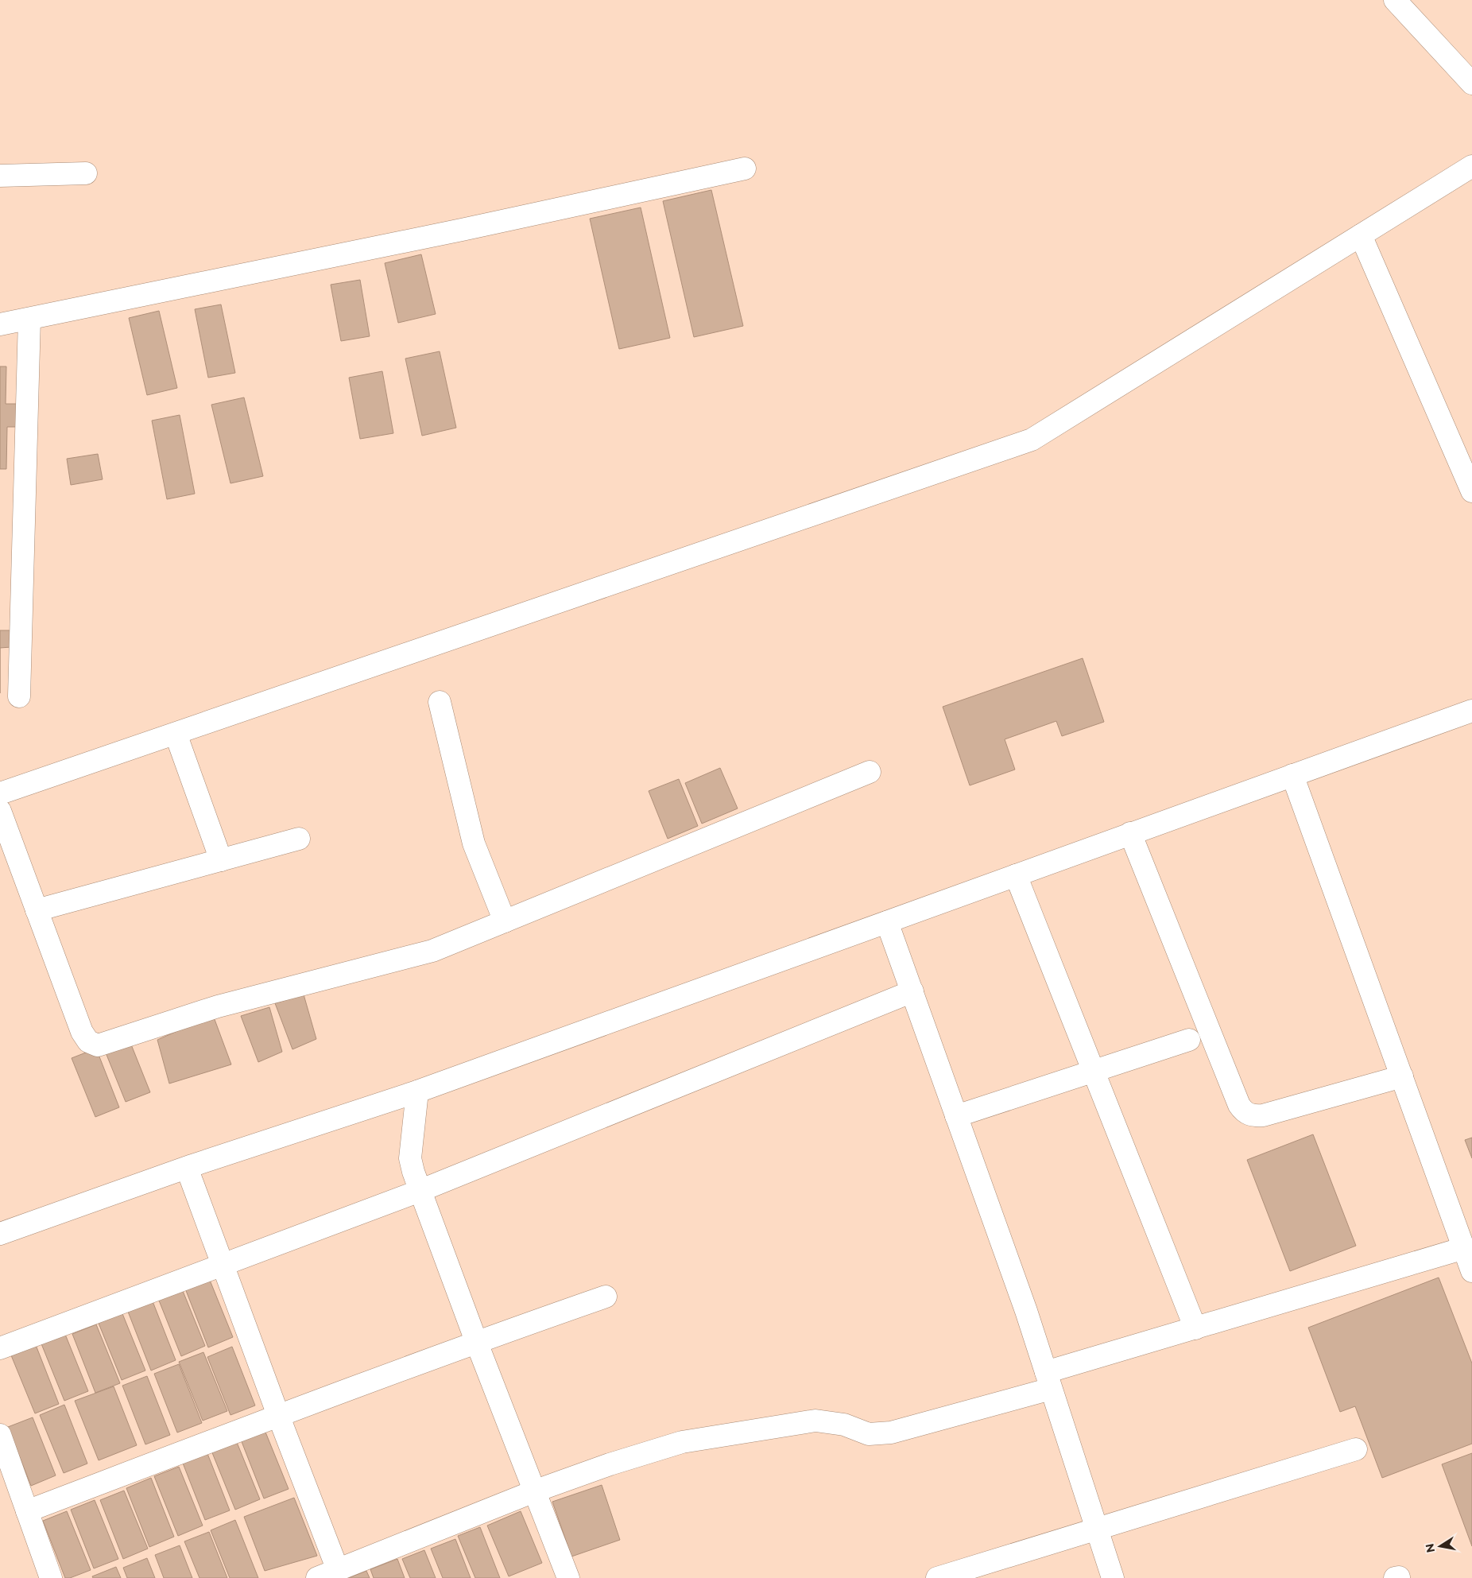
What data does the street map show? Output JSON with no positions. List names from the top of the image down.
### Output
{
  "north": "left"
}
